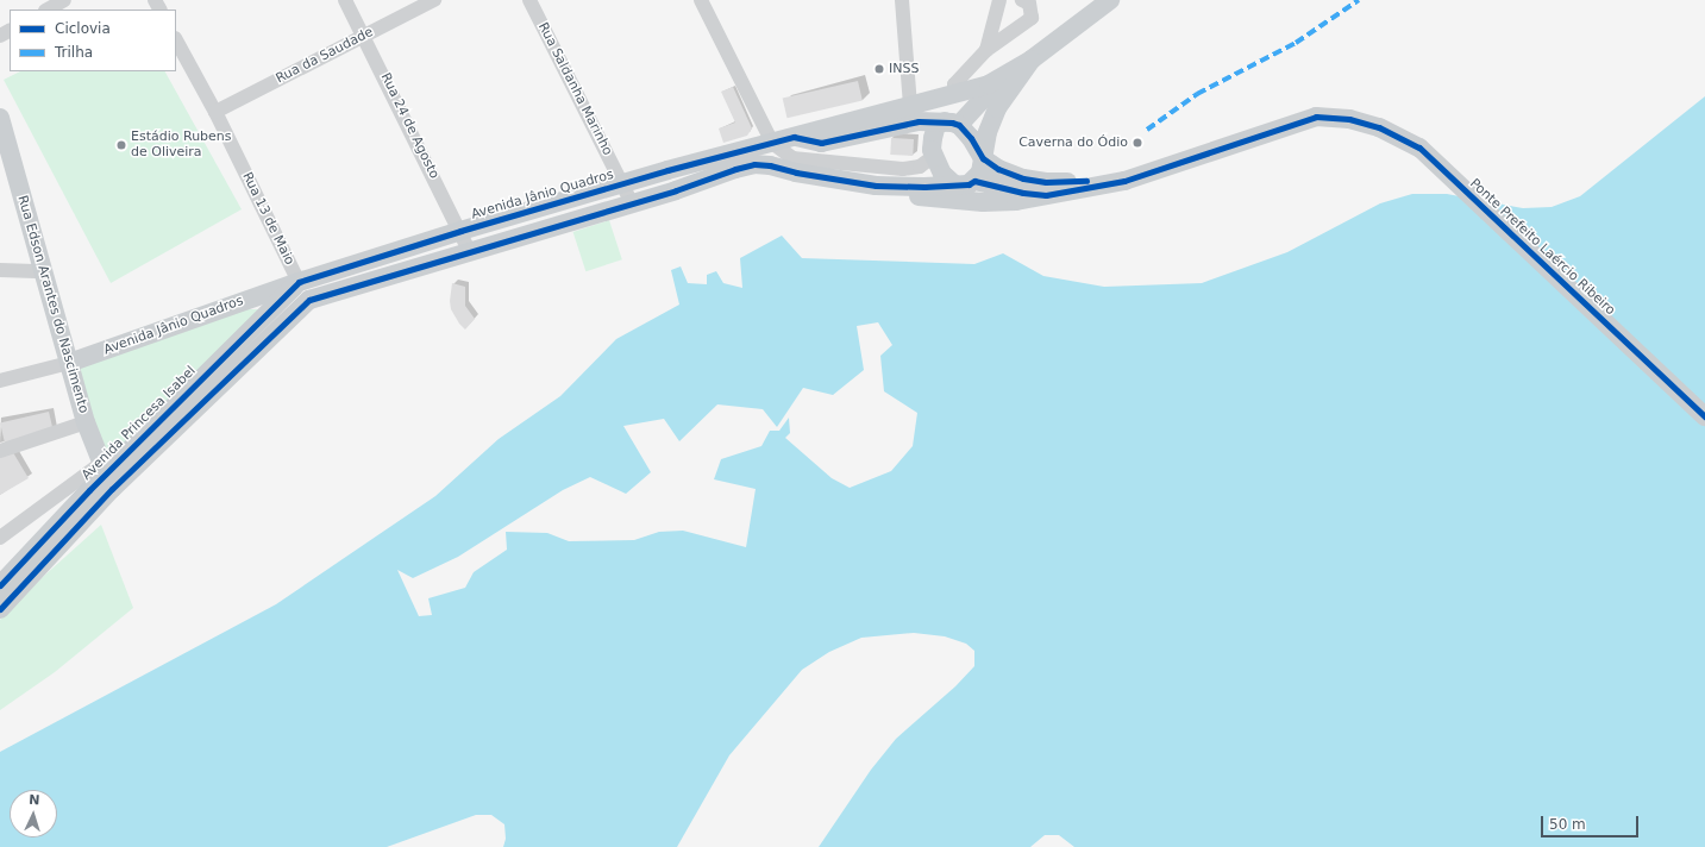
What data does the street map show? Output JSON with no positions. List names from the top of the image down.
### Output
{
  "streets": {
    "main road": [
      "Avenida Jânio Quadros",
      "Rua 13 de Maio",
      "Ponte Prefeito Laércio Ribeiro",
      "Rua Edson Arantes do Nascimento",
      "Avenida Princesa Isabel"
    ],
    "street": ["Rua da Saudade", "Rua Saldanha Marinho", "Rua 24 de Agosto"]
  },
  "crossings": [
    ["Rua da Saudade", "Rua 24 de Agosto"],
    ["Rua da Saudade", "Rua 13 de Maio"],
    ["Rua Saldanha Marinho", "Avenida Jânio Quadros"],
    ["Rua 24 de Agosto", "Avenida Jânio Quadros"],
    ["Avenida Jânio Quadros", "Rua 13 de Maio"],
    ["Avenida Jânio Quadros", "Rua Edson Arantes do Nascimento"],
    ["Avenida Jânio Quadros", "Avenida Princesa Isabel"],
    ["Rua 13 de Maio", "Avenida Princesa Isabel"],
    ["Rua Edson Arantes do Nascimento", "Avenida Princesa Isabel"]
  ],
  "places": ["INSS", "Caverna do Ódio", "Estádio Rubens de Oliveira"],
  "legend": ["Ciclovia", "Trilha"],
  "scale_bar": "50 m",
  "north": "top"
}
